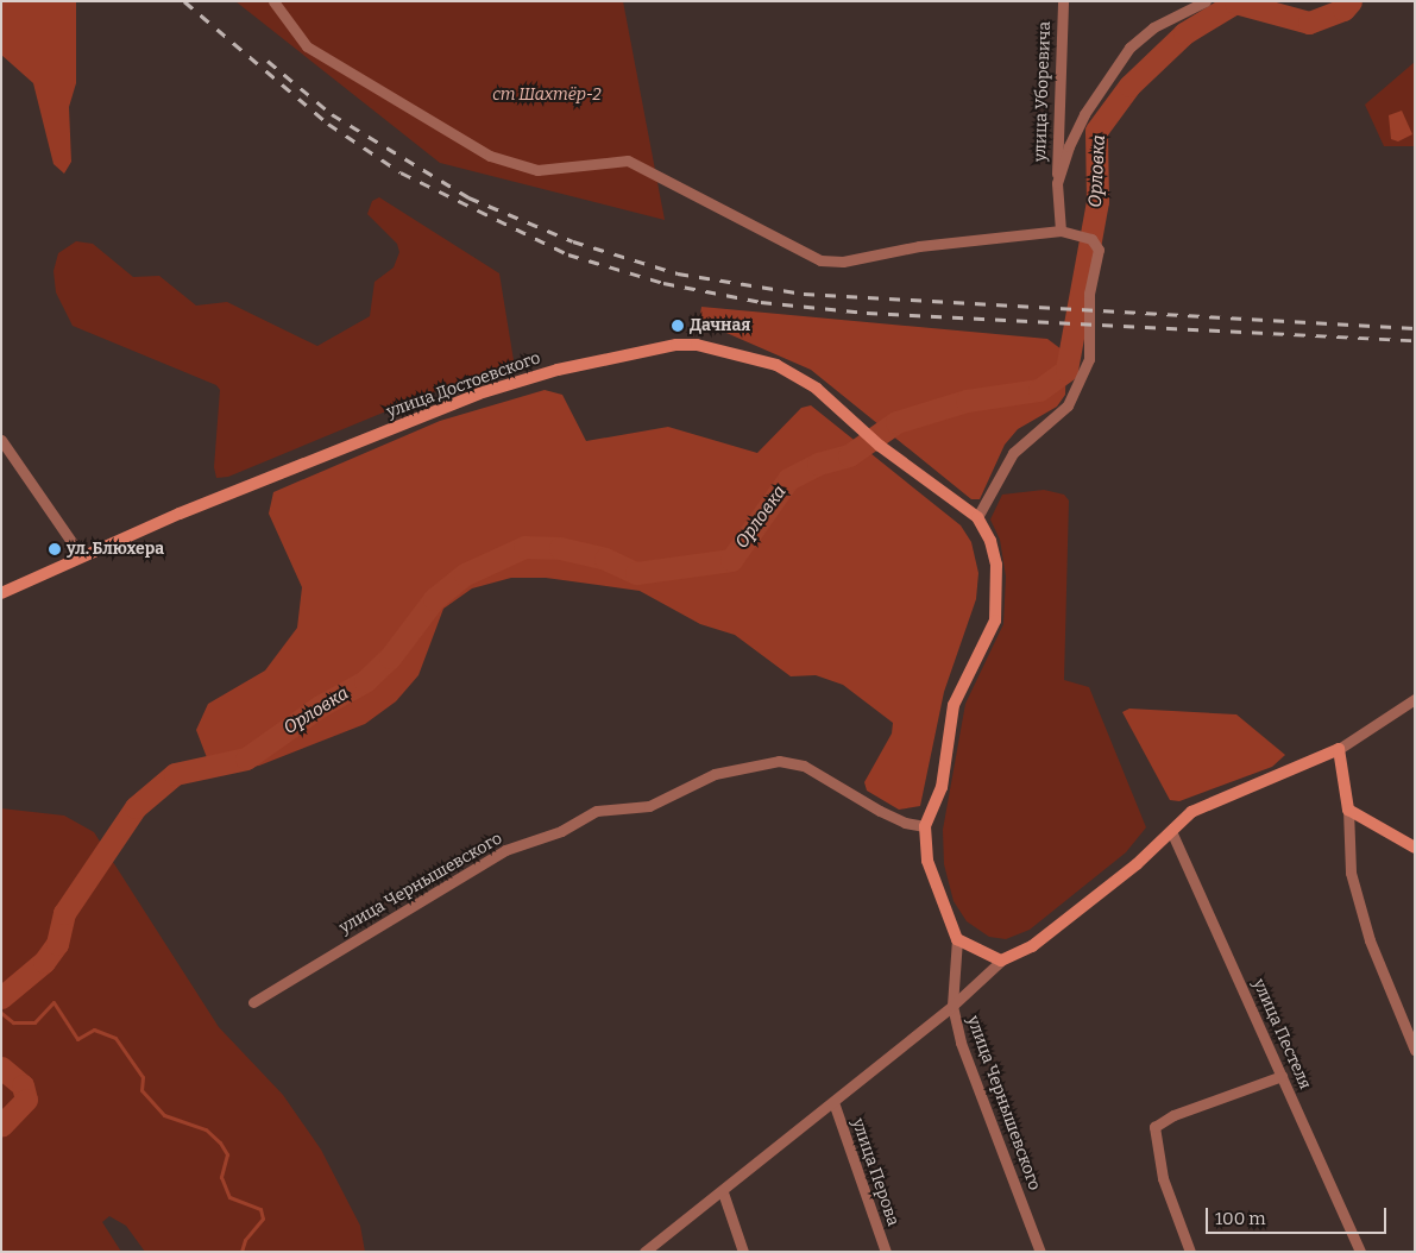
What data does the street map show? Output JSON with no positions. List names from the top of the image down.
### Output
{
  "streets": {
    "main road": ["улица Достоевского", "улица Чернышевского"],
    "street": ["улица Уборевича", "улица Пестеля", "улица Перова"]
  },
  "water": ["Орловка"],
  "parks": ["ст Шахтёр-2"],
  "places": ["Дачная", "ул. Блюхера"],
  "scale_bar": "100 m"
}
